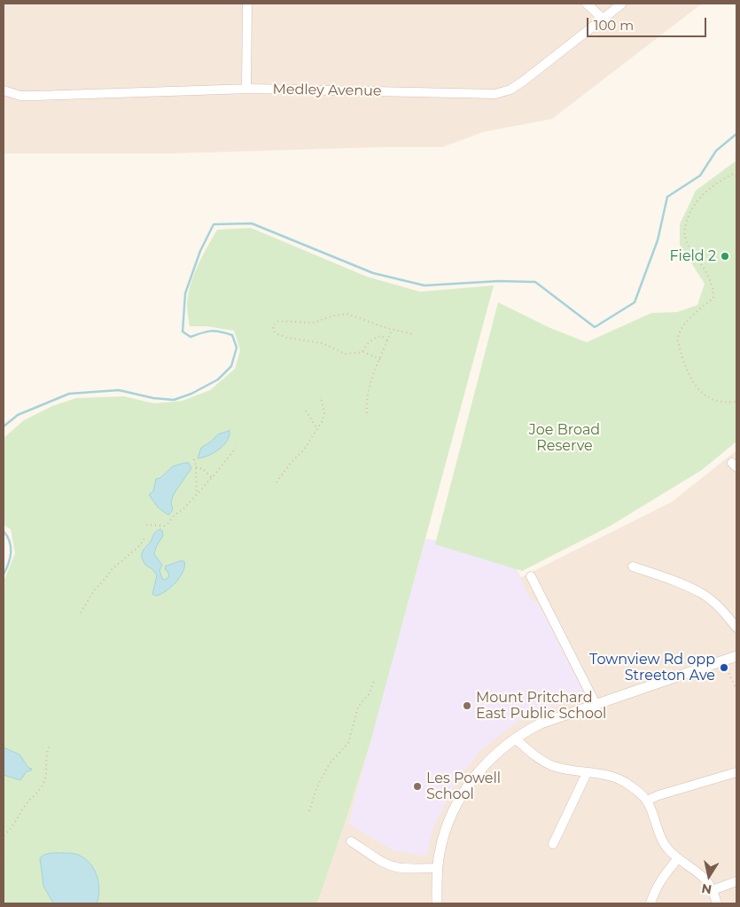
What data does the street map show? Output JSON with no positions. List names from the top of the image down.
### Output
{
  "streets": {
    "street": ["Medley Avenue"]
  },
  "parks": ["Joe Broad Reserve"],
  "places": [
    "Field 2",
    "Townview Rd opp Streeton Ave",
    "Mount Pritchard East Public School",
    "Les Powell School"
  ],
  "scale_bar": "100 m",
  "north": "bottom"
}
